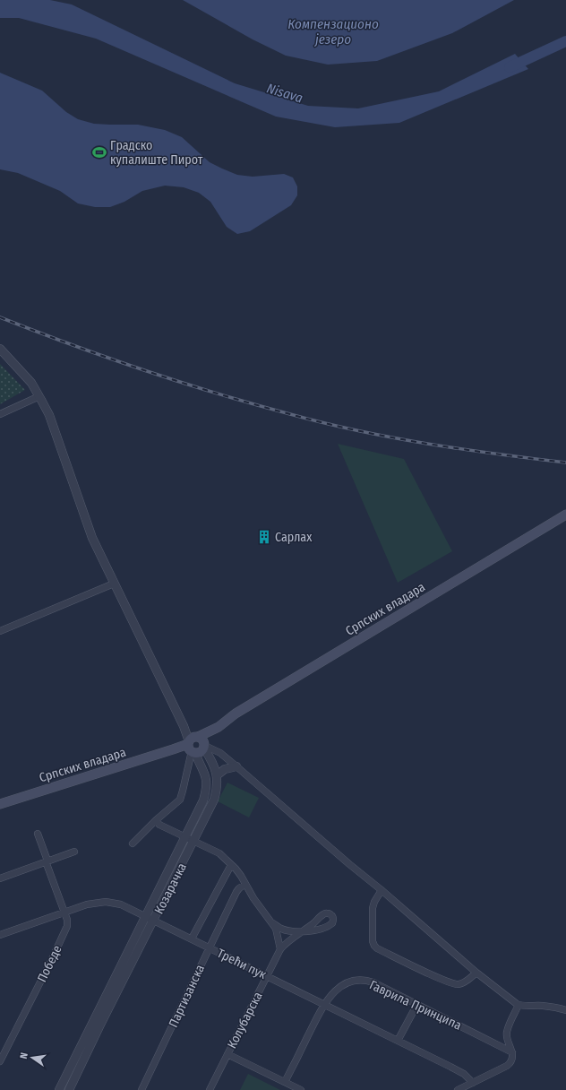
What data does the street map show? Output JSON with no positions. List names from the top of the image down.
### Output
{
  "streets": {
    "main road": ["Српских владара"],
    "street": [
      "Козарачка",
      "Победе",
      "Трећи пук",
      "Партизанска",
      "Гаврила Принципа",
      "Колубарска"
    ]
  },
  "crossings": [
    ["Српских владара", "Козарачка"],
    ["Козарачка", "Трећи пук"],
    ["Козарачка", "Колубарска"],
    ["Победе", "Трећи пук"],
    ["Трећи пук", "Партизанска"],
    ["Трећи пук", "Гаврила Принципа"],
    ["Трећи пук", "Колубарска"],
    ["Партизанска", "Колубарска"]
  ],
  "water": ["Компензационо језеро", "Nisava"],
  "places": {
    "sports": ["Градско купалиште Пирот"],
    "building": ["Сарлах"]
  },
  "north": "left"
}
